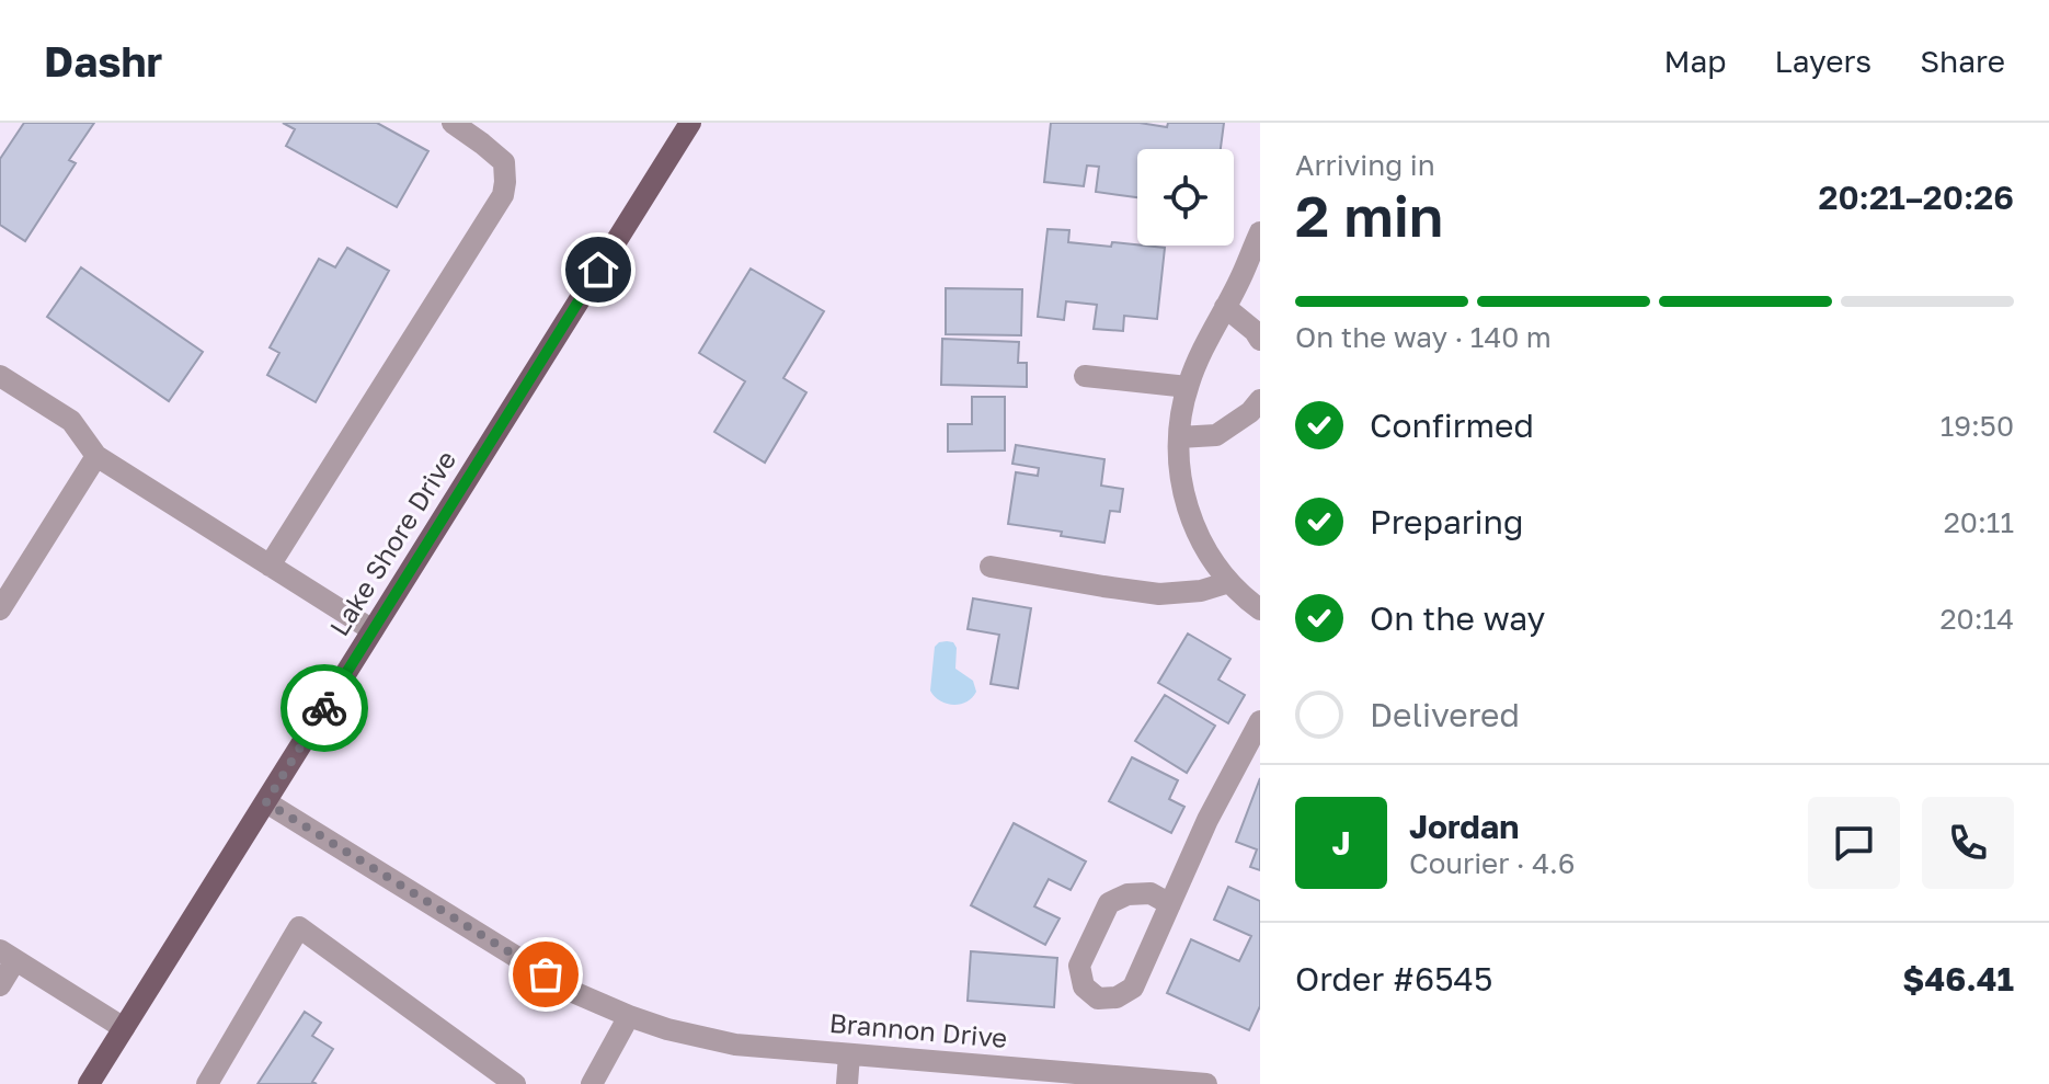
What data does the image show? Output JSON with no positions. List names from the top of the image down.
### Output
{
  "streets": {
    "main road": ["Lake Shore Drive"],
    "street": ["Brannon Drive"]
  },
  "crossings": [
    ["Lake Shore Drive", "Brannon Drive"]
  ],
  "page": {
    "header": "Dashr",
    "nav": ["Map", "Layers", "Share"],
    "heading": ["2 min", "Arriving in", "20:21–20:26"],
    "panel": [
      "Jordan",
      "Courier · 4.6",
      "Order #6545",
      "$46.41"
    ],
    "bar": "On the way · 140 m",
    "list": [
      ["Confirmed", "19:50"],
      ["Preparing", "20:11"],
      ["On the way", "20:14"],
      "Delivered"
    ],
    "round": "J"
  }
}
